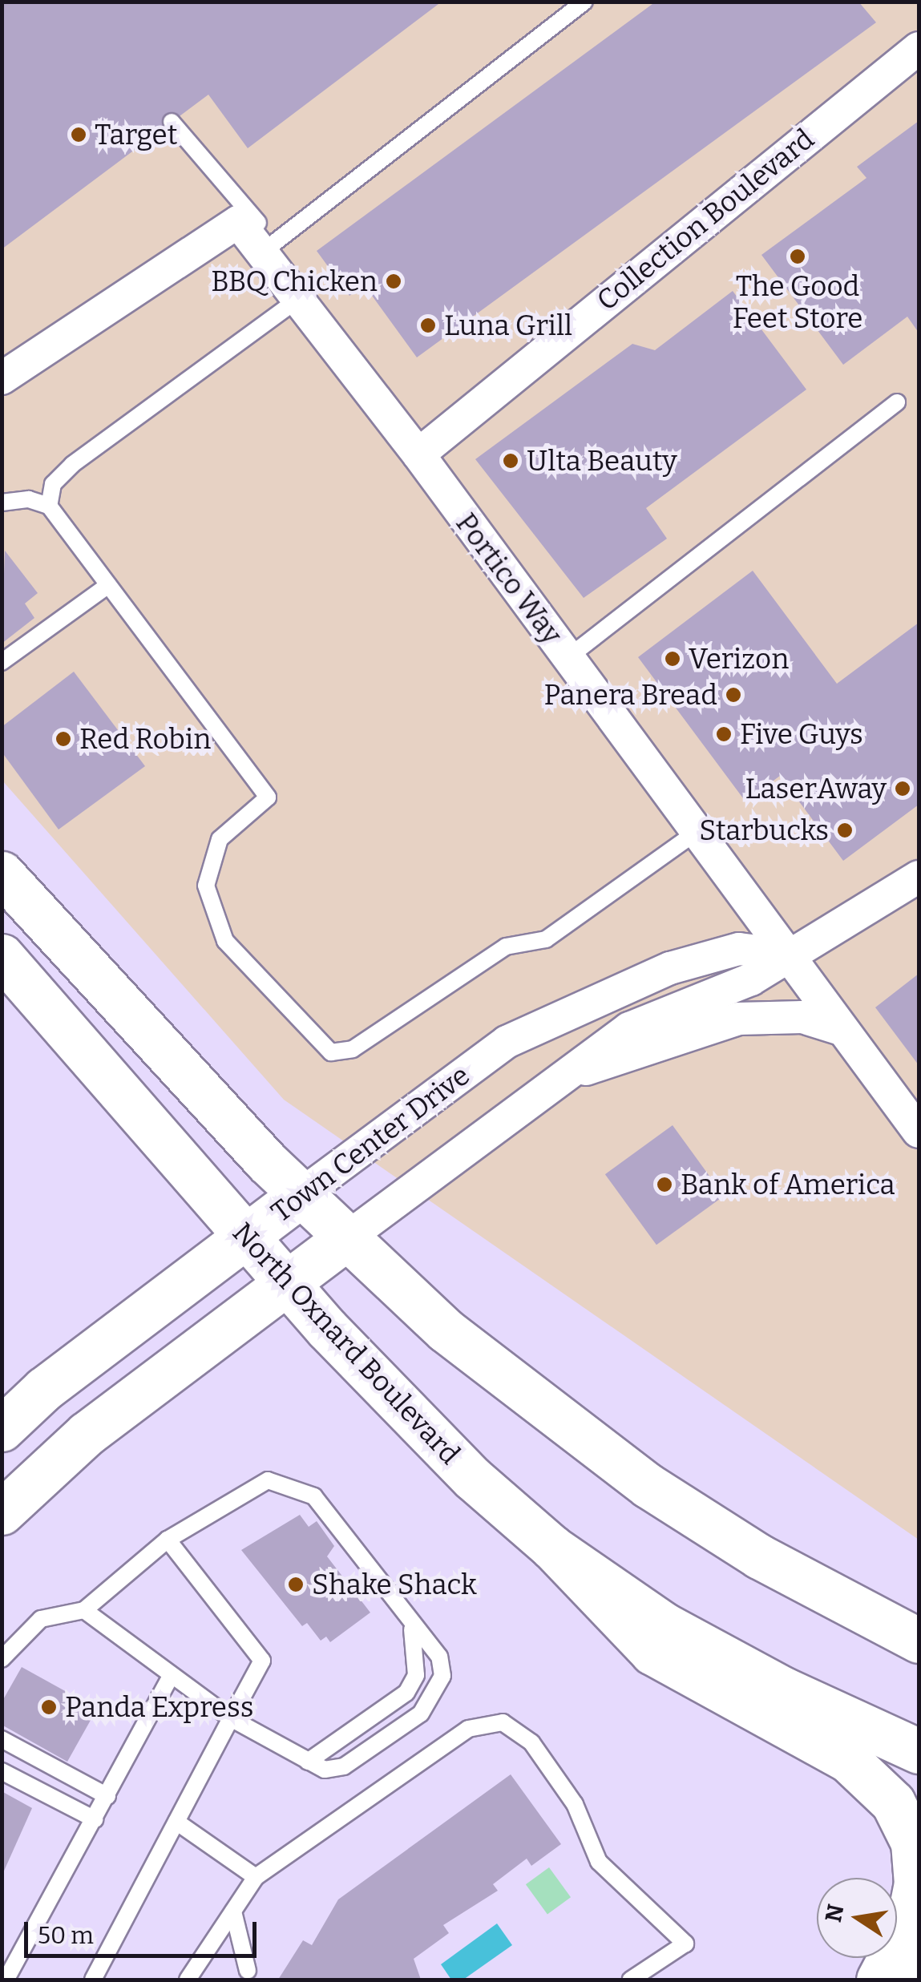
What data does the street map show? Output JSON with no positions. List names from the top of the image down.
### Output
{
  "streets": {
    "main road": ["Town Center Drive", "North Oxnard Boulevard"],
    "street": ["Collection Boulevard", "Portico Way"]
  },
  "crossings": [
    ["Collection Boulevard", "Portico Way"],
    ["Portico Way", "Town Center Drive"],
    ["Town Center Drive", "North Oxnard Boulevard"]
  ],
  "places": [
    "Target",
    "The Good Feet Store",
    "BBQ Chicken",
    "Luna Grill",
    "Ulta Beauty",
    "Verizon",
    "Panera Bread",
    "Five Guys",
    "Red Robin",
    "LaserAway",
    "Starbucks",
    "Bank of America",
    "Shake Shack",
    "Panda Express"
  ],
  "scale_bar": "50 m",
  "north": "left"
}
